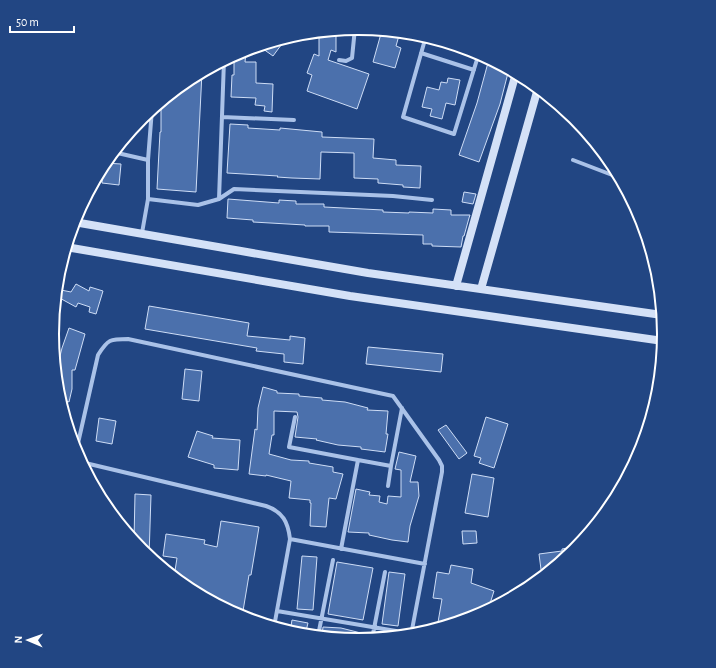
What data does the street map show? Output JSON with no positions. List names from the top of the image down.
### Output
{
  "scale_bar": "50 m",
  "north": "left"
}
